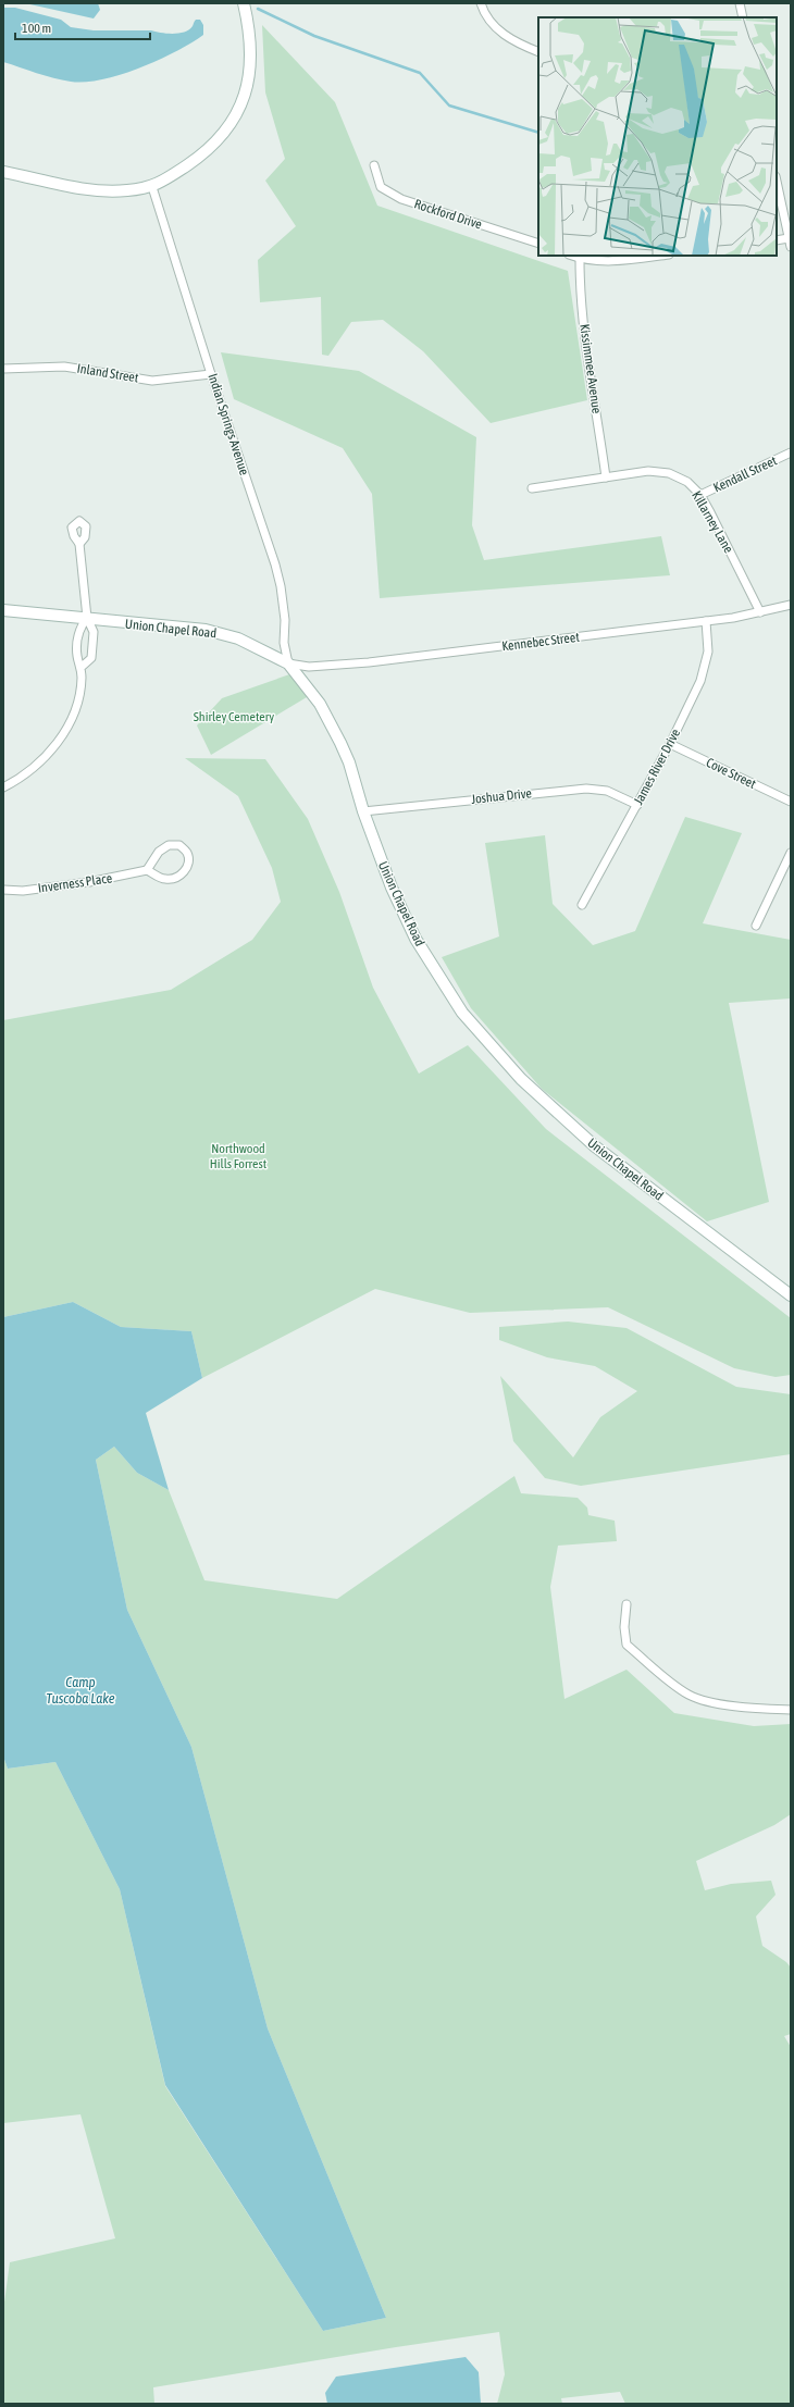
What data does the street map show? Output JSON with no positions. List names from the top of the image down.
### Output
{
  "streets": {
    "street": [
      "Rockford Drive",
      "Kissimmee Avenue",
      "Inland Street",
      "Indian Springs Avenue",
      "Kendall Street",
      "Killarney Lane",
      "Union Chapel Road",
      "Kennebec Street",
      "James River Drive",
      "Cove Street",
      "Joshua Drive",
      "Inverness Place"
    ]
  },
  "crossings": [
    ["Kissimmee Avenue", "Killarney Lane"],
    ["Inland Street", "Indian Springs Avenue"],
    ["Indian Springs Avenue", "Union Chapel Road"],
    ["Indian Springs Avenue", "Kennebec Street"],
    ["Kendall Street", "Killarney Lane"],
    ["Killarney Lane", "Kennebec Street"],
    ["Union Chapel Road", "Kennebec Street"],
    ["Union Chapel Road", "Joshua Drive"],
    ["Kennebec Street", "James River Drive"],
    ["James River Drive", "Cove Street"],
    ["James River Drive", "Joshua Drive"]
  ],
  "water": ["Camp Tuscoba Lake"],
  "parks": ["Shirley Cemetery", "Northwood Hills Forrest"],
  "scale_bar": "100 m"
}
